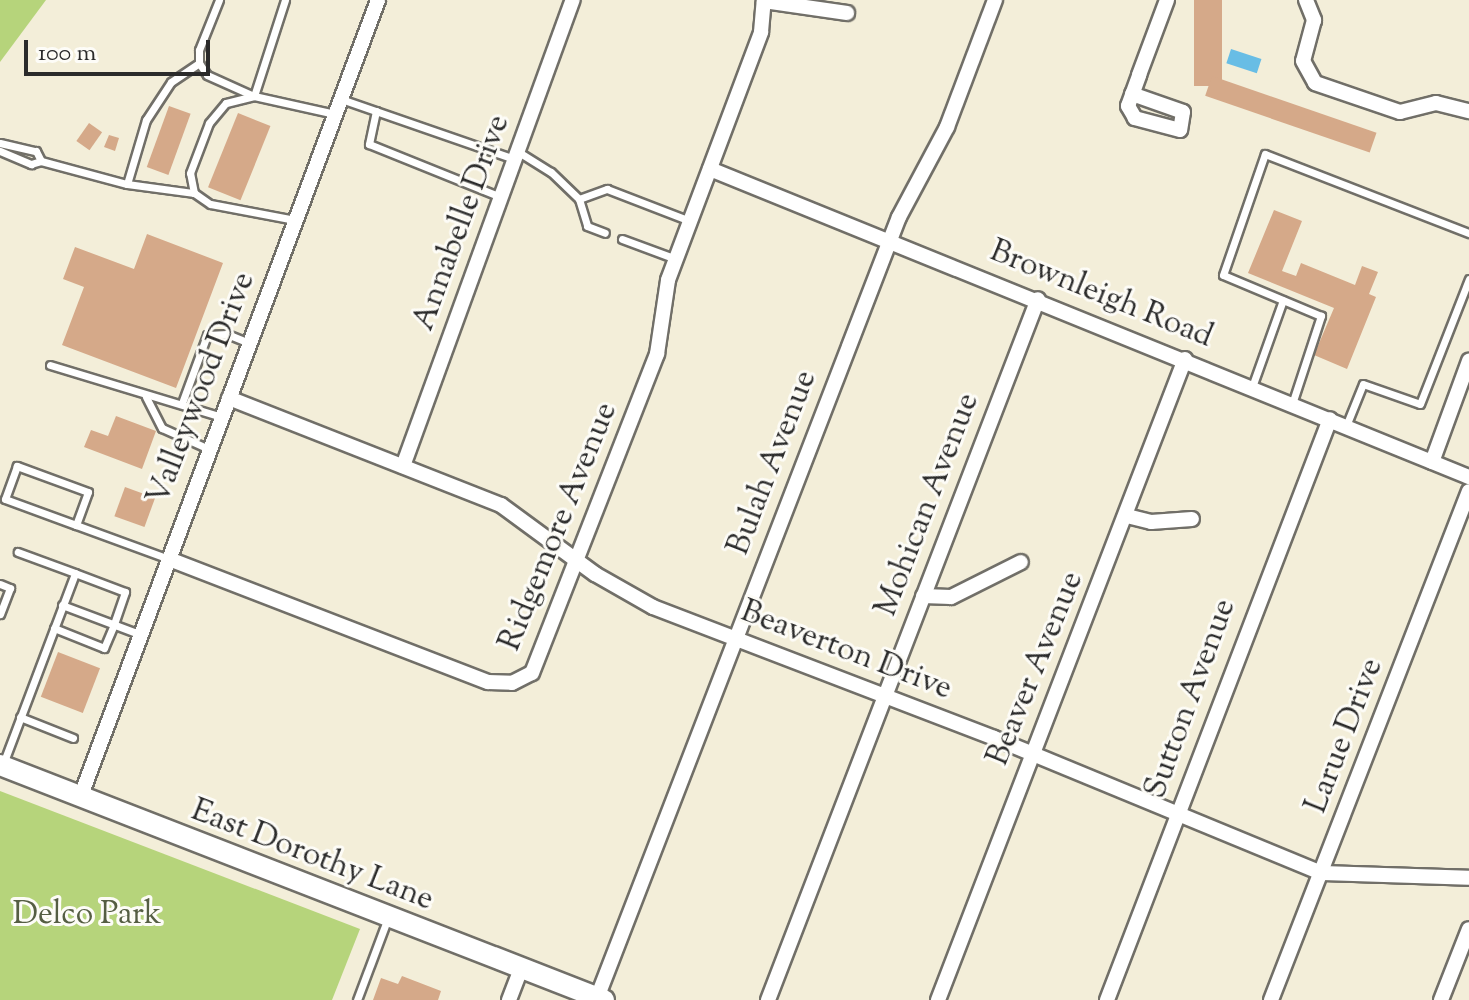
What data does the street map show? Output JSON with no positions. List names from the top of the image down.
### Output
{
  "streets": {
    "main road": ["East Dorothy Lane"],
    "street": [
      "Annabelle Drive",
      "Brownleigh Road",
      "Valleywood Drive",
      "Bulah Avenue",
      "Mohican Avenue",
      "Ridgemore Avenue",
      "Beaverton Drive",
      "Beaver Avenue",
      "Sutton Avenue",
      "Larue Drive"
    ]
  },
  "crossings": [
    ["Annabelle Drive", "Beaverton Drive"],
    ["Brownleigh Road", "Bulah Avenue"],
    ["Brownleigh Road", "Mohican Avenue"],
    ["Brownleigh Road", "Ridgemore Avenue"],
    ["Brownleigh Road", "Beaver Avenue"],
    ["Brownleigh Road", "Sutton Avenue"],
    ["Valleywood Drive", "Ridgemore Avenue"],
    ["Valleywood Drive", "Beaverton Drive"],
    ["Valleywood Drive", "East Dorothy Lane"],
    ["Bulah Avenue", "Beaverton Drive"],
    ["Bulah Avenue", "East Dorothy Lane"],
    ["Mohican Avenue", "Beaverton Drive"],
    ["Ridgemore Avenue", "Beaverton Drive"],
    ["Beaverton Drive", "Beaver Avenue"],
    ["Beaverton Drive", "Sutton Avenue"],
    ["Beaverton Drive", "Larue Drive"]
  ],
  "parks": ["Delco Park"],
  "scale_bar": "100 m"
}
